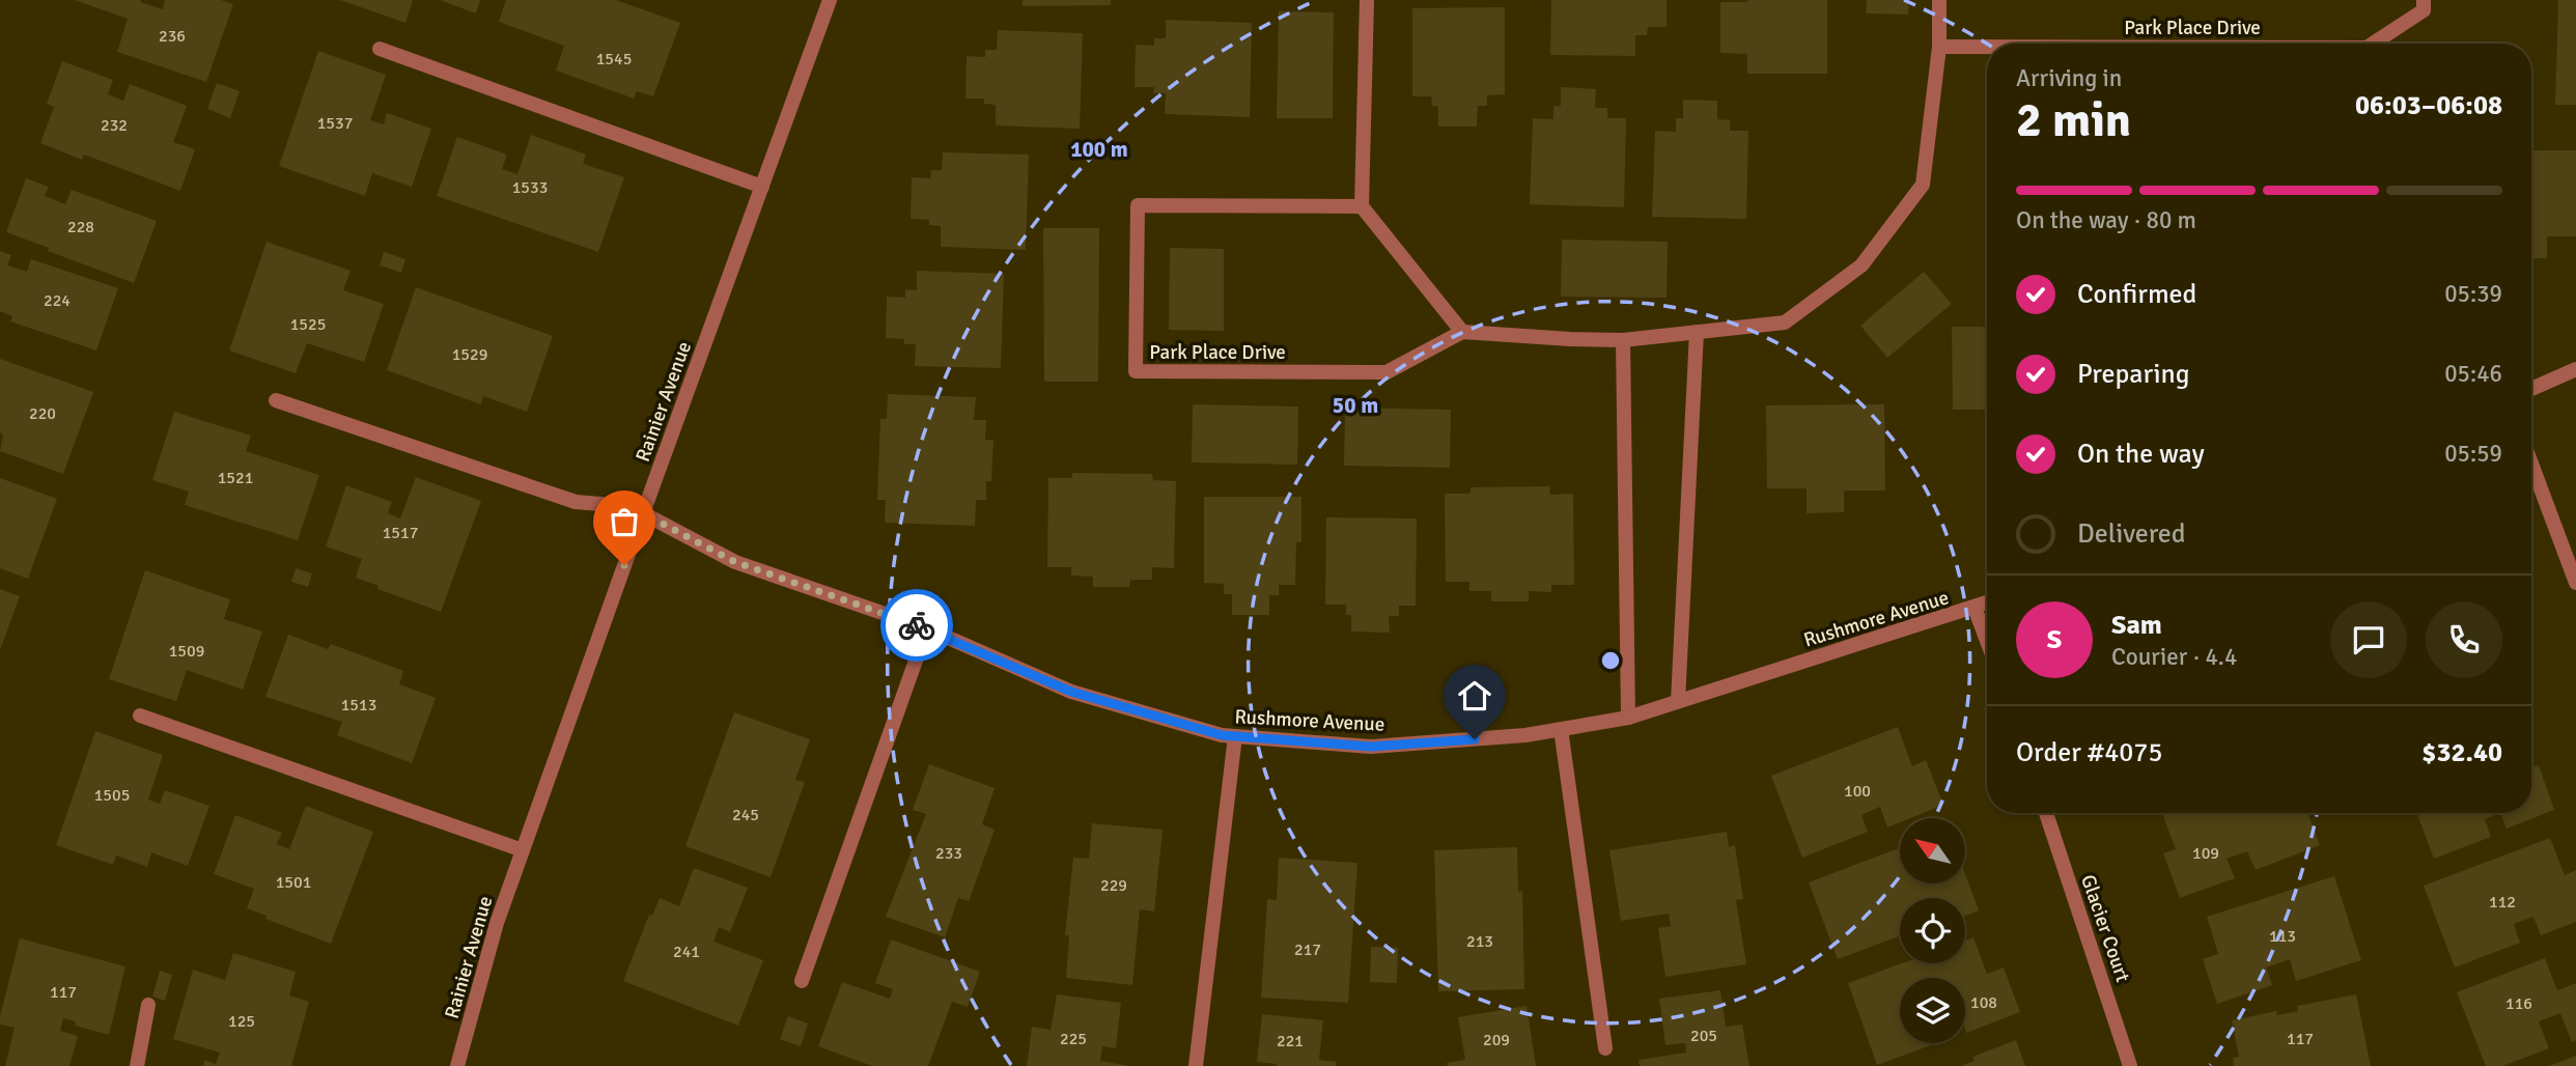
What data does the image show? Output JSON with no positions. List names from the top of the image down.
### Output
{
  "streets": {
    "street": [
      "Park Place Drive",
      "Rainier Avenue",
      "Rushmore Avenue",
      "Glacier Court"
    ]
  },
  "crossings": [
    ["Rainier Avenue", "Rushmore Avenue"]
  ],
  "house_numbers": [
    "236",
    "1545",
    "1537",
    "232",
    "1533",
    "228",
    "224",
    "1525",
    "1529",
    "220",
    "1521",
    "1517",
    "1509",
    "1513",
    "100",
    "1505",
    "245",
    "233",
    "109",
    "1501",
    "229",
    "112",
    "113",
    "213",
    "217",
    "241",
    "117",
    "108",
    "116",
    "125",
    "205",
    "225",
    "117",
    "209",
    "221"
  ],
  "north": "top left",
  "page": {
    "heading": ["2 min", "Arriving in", "06:03–06:08"],
    "panel": [
      "Sam",
      "Courier · 4.4",
      "Order #4075",
      "$32.40"
    ],
    "bar": "On the way · 80 m",
    "list": [
      ["Confirmed", "05:39"],
      ["Preparing", "05:46"],
      ["On the way", "05:59"],
      "Delivered"
    ],
    "round": "S"
  },
  "rings": ["100 m", "50 m"]
}
